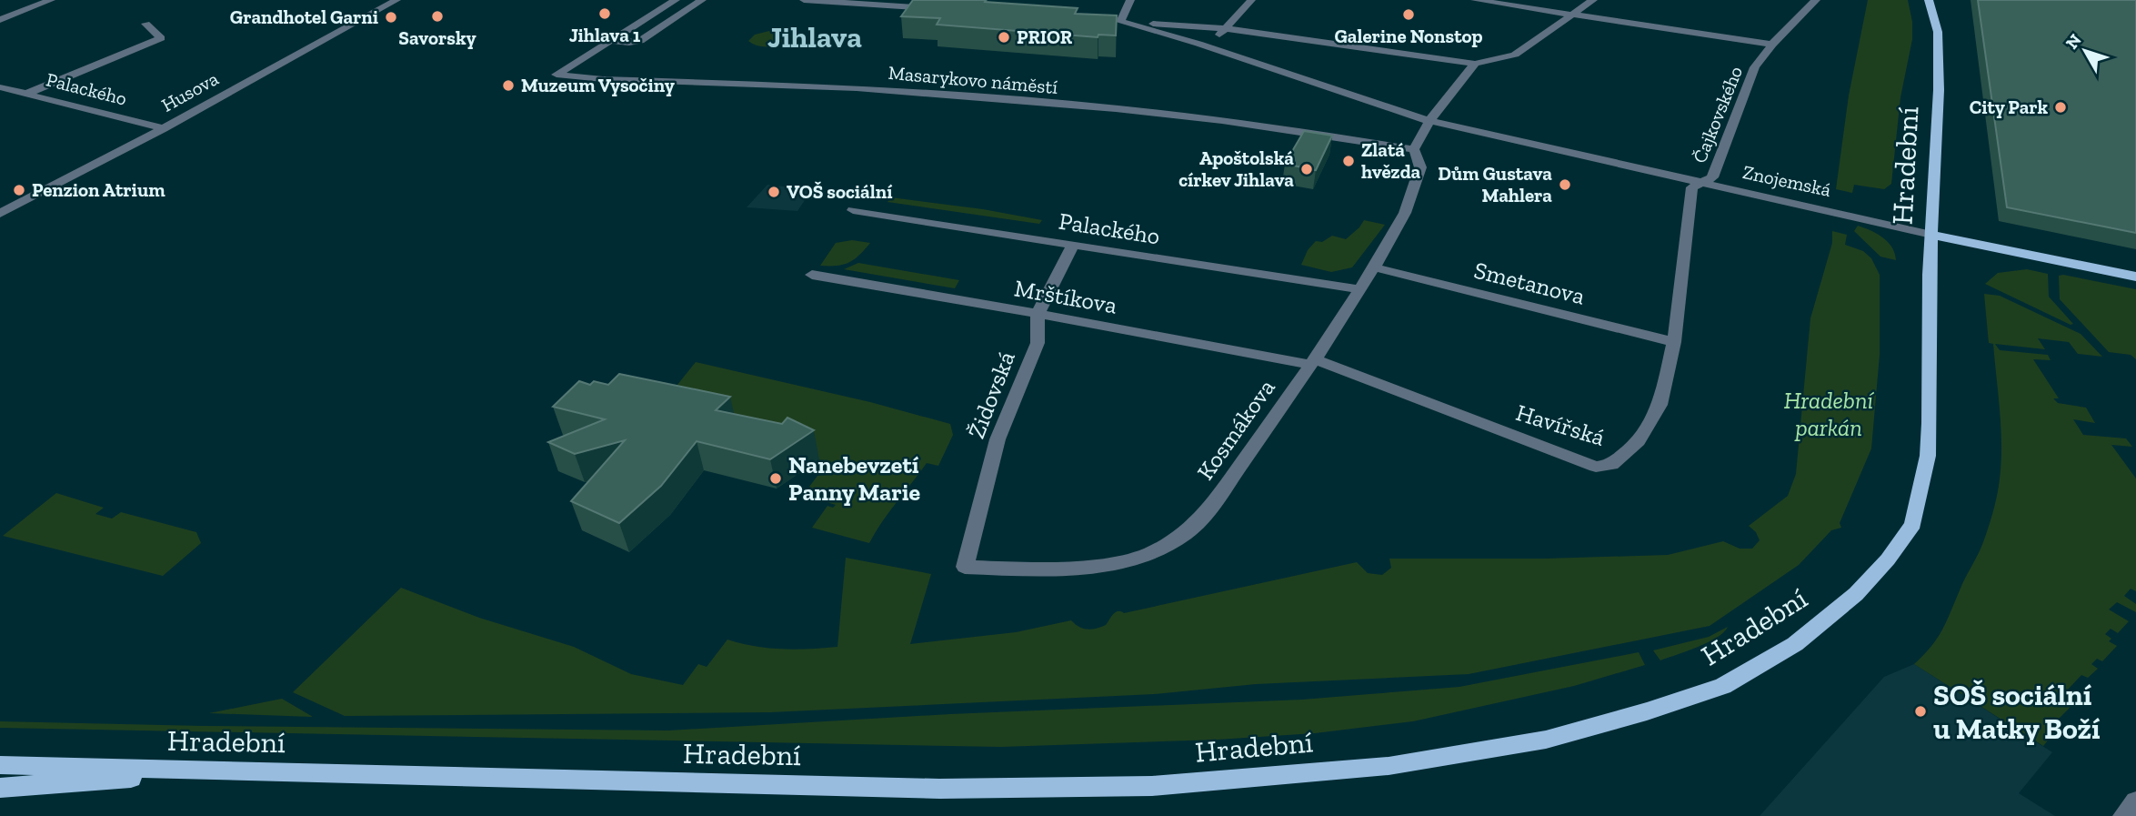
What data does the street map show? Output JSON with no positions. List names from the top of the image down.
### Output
{
  "streets": {
    "main road": ["Hradební", "Znojemská"],
    "street": [
      "Masarykovo náměstí",
      "Palackého",
      "Husova",
      "Čajkovského",
      "Smetanova",
      "Mrštíkova",
      "Židovská",
      "Havířská",
      "Kosmákova"
    ]
  },
  "crossings": [
    ["Masarykovo náměstí", "Kosmákova"],
    ["Palackého", "Husova"],
    ["Palackého", "Židovská"],
    ["Palackého", "Kosmákova"],
    ["Čajkovského", "Znojemská"],
    ["Čajkovského", "Havířská"],
    ["Hradební", "Znojemská"],
    ["Znojemská", "Havířská"],
    ["Smetanova", "Havířská"],
    ["Smetanova", "Kosmákova"],
    ["Mrštíkova", "Židovská"],
    ["Mrštíkova", "Havířská"],
    ["Mrštíkova", "Kosmákova"],
    ["Židovská", "Kosmákova"],
    ["Havířská", "Kosmákova"]
  ],
  "districts": ["Jihlava"],
  "parks": ["Hradební parkán"],
  "places": [
    "Jihlava 1",
    "Galerine Nonstop",
    "Savorsky",
    "Grandhotel Garni",
    "PRIOR",
    "Muzeum Vysočiny",
    "City Park",
    "Zlatá hvězda",
    "Apoštolská církev Jihlava",
    "Dům Gustava Mahlera",
    "Penzion Atrium",
    "VOŠ sociální",
    "Nanebevzetí Panny Marie",
    "SOŠ sociální u Matky Boží"
  ],
  "north": "top left"
}
